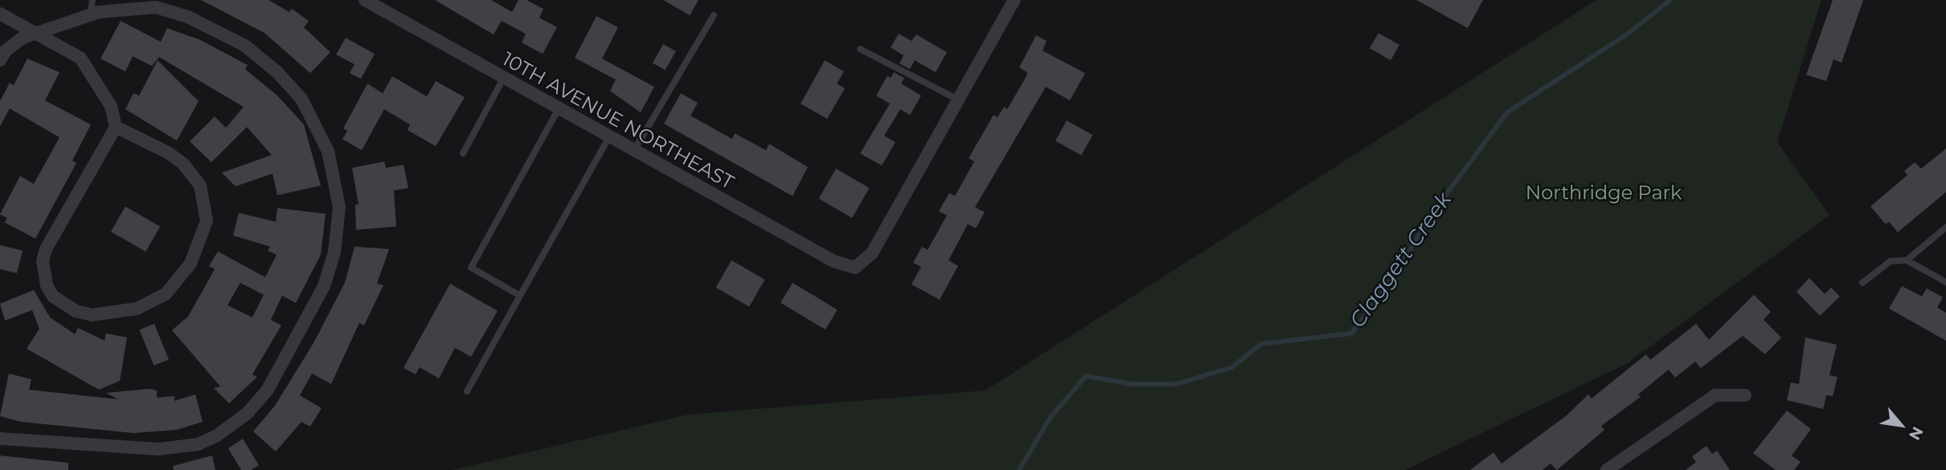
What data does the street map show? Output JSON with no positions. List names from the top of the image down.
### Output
{
  "streets": {
    "street": ["10TH AVENUE NORTHEAST"]
  },
  "water": ["Claggett Creek"],
  "parks": ["Northridge Park"],
  "north": "bottom right"
}
